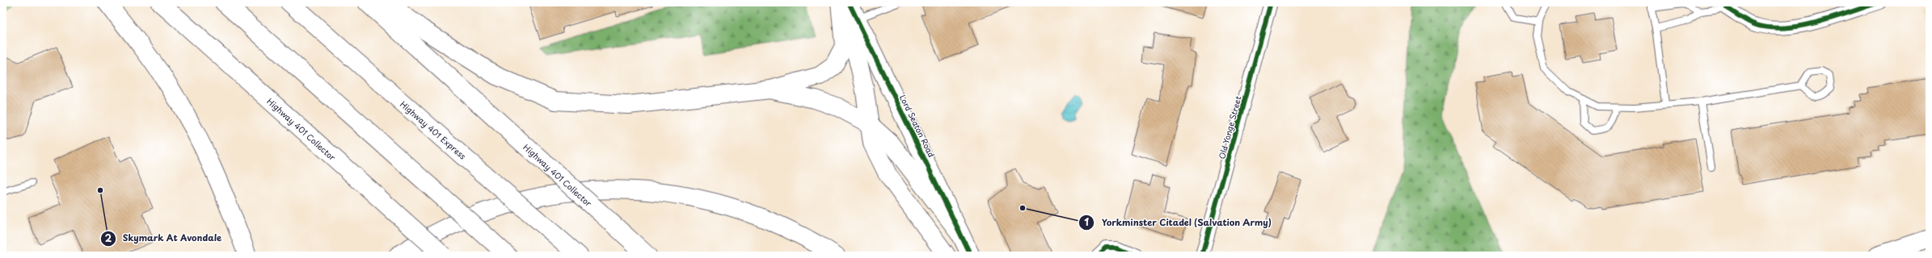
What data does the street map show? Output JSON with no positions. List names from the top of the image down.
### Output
{
  "streets": {
    "main road": ["Lord Seaton Road", "Highway 401 Collector", "Highway 401 Express"],
    "street": ["Old Yonge Street"]
  },
  "places": ["Skymark At Avondale", "Yorkminster Citadel (Salvation Army)"]
}
